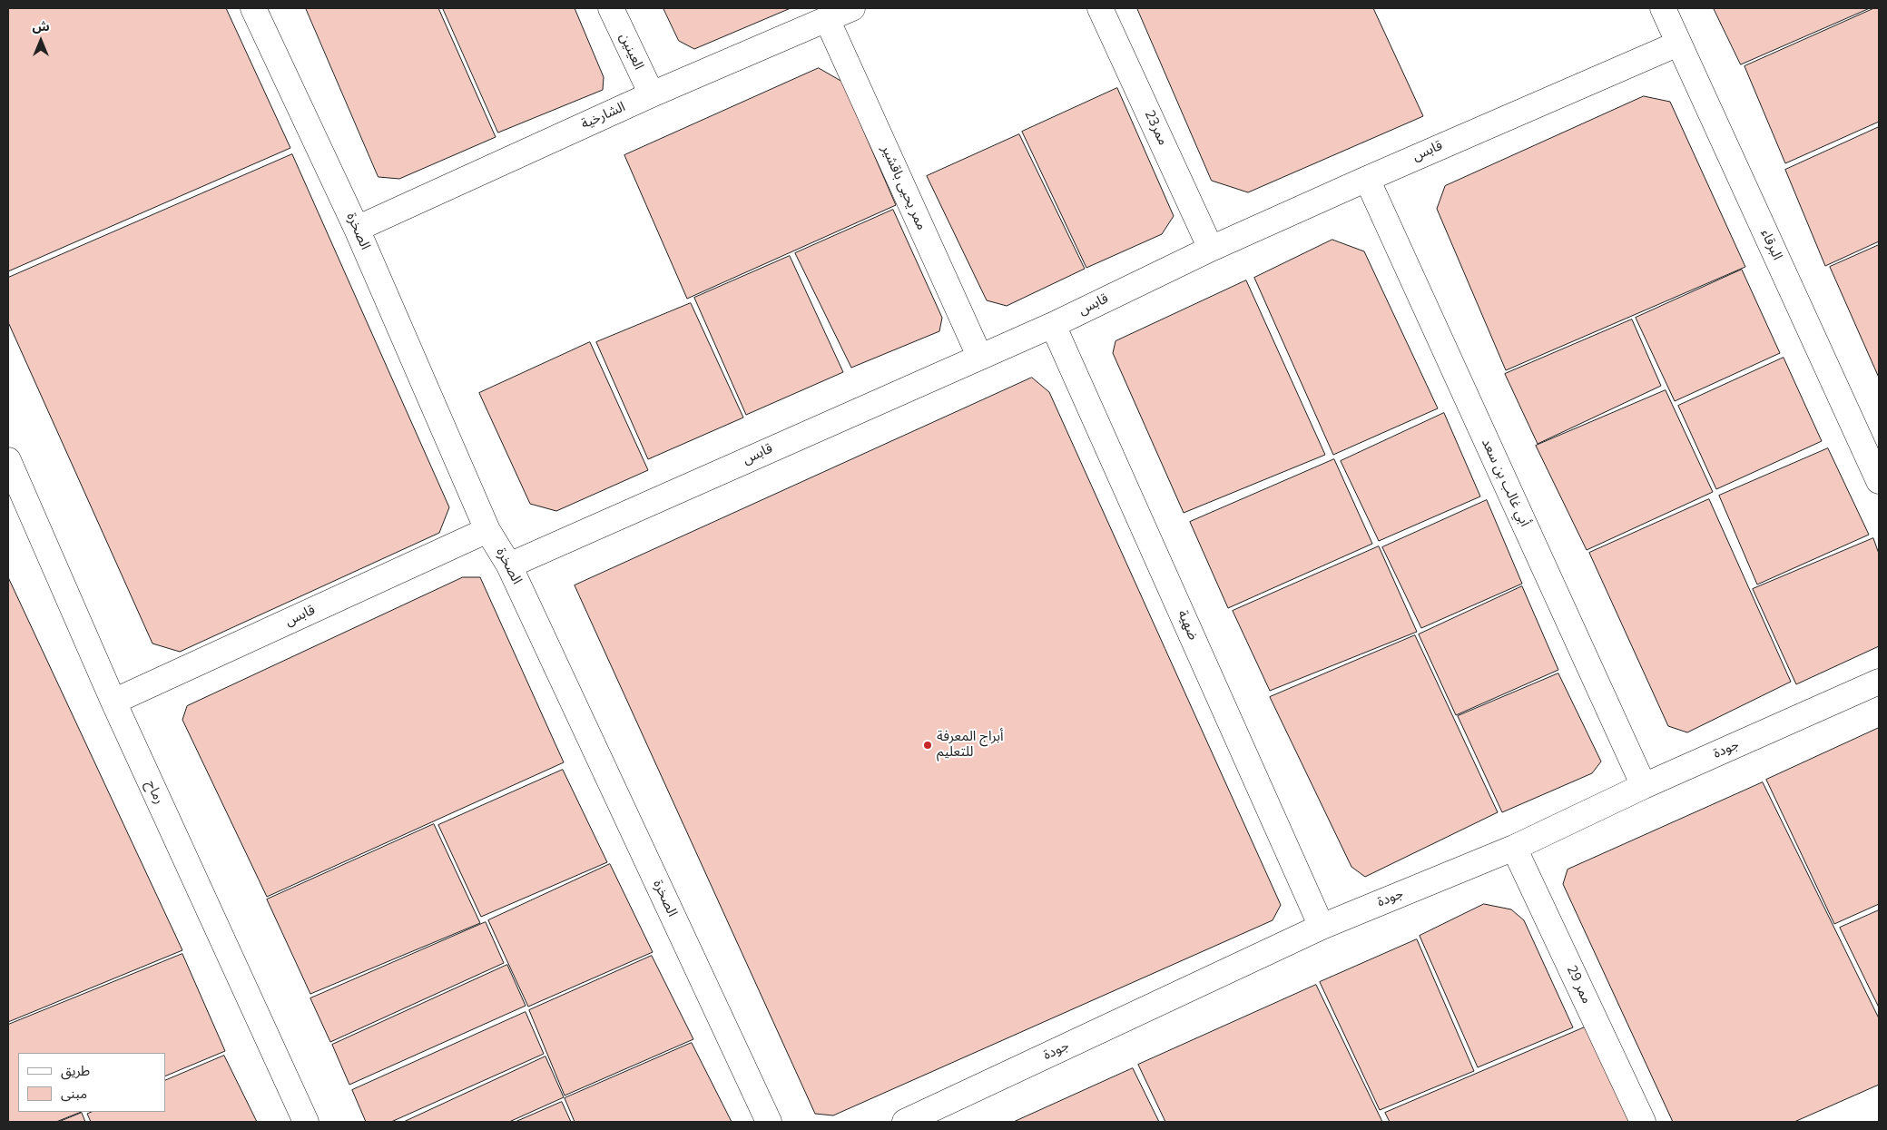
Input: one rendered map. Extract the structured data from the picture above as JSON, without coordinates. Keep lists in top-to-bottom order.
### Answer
{
  "streets": {
    "street": [
      "العينين",
      "الشارخية",
      "ممر23",
      "قابس",
      "ممر يحيى باقشير",
      "الصخرة",
      "البرقاء",
      "أبي غالب بن سعد",
      "ضهية",
      "جودة",
      "رماح",
      "ممر 29"
    ]
  },
  "crossings": [
    ["العينين", "الشارخية"],
    ["الشارخية", "ممر يحيى باقشير"],
    ["الشارخية", "الصخرة"],
    ["ممر23", "قابس"],
    ["قابس", "ممر يحيى باقشير"],
    ["قابس", "الصخرة"],
    ["قابس", "البرقاء"],
    ["قابس", "أبي غالب بن سعد"],
    ["قابس", "ضهية"],
    ["قابس", "رماح"],
    ["أبي غالب بن سعد", "جودة"],
    ["ضهية", "جودة"],
    ["جودة", "ممر 29"]
  ],
  "places": ["أبراج المعرفة للتعليم"],
  "legend": ["طريق", "مبنى"],
  "north": "top"
}
